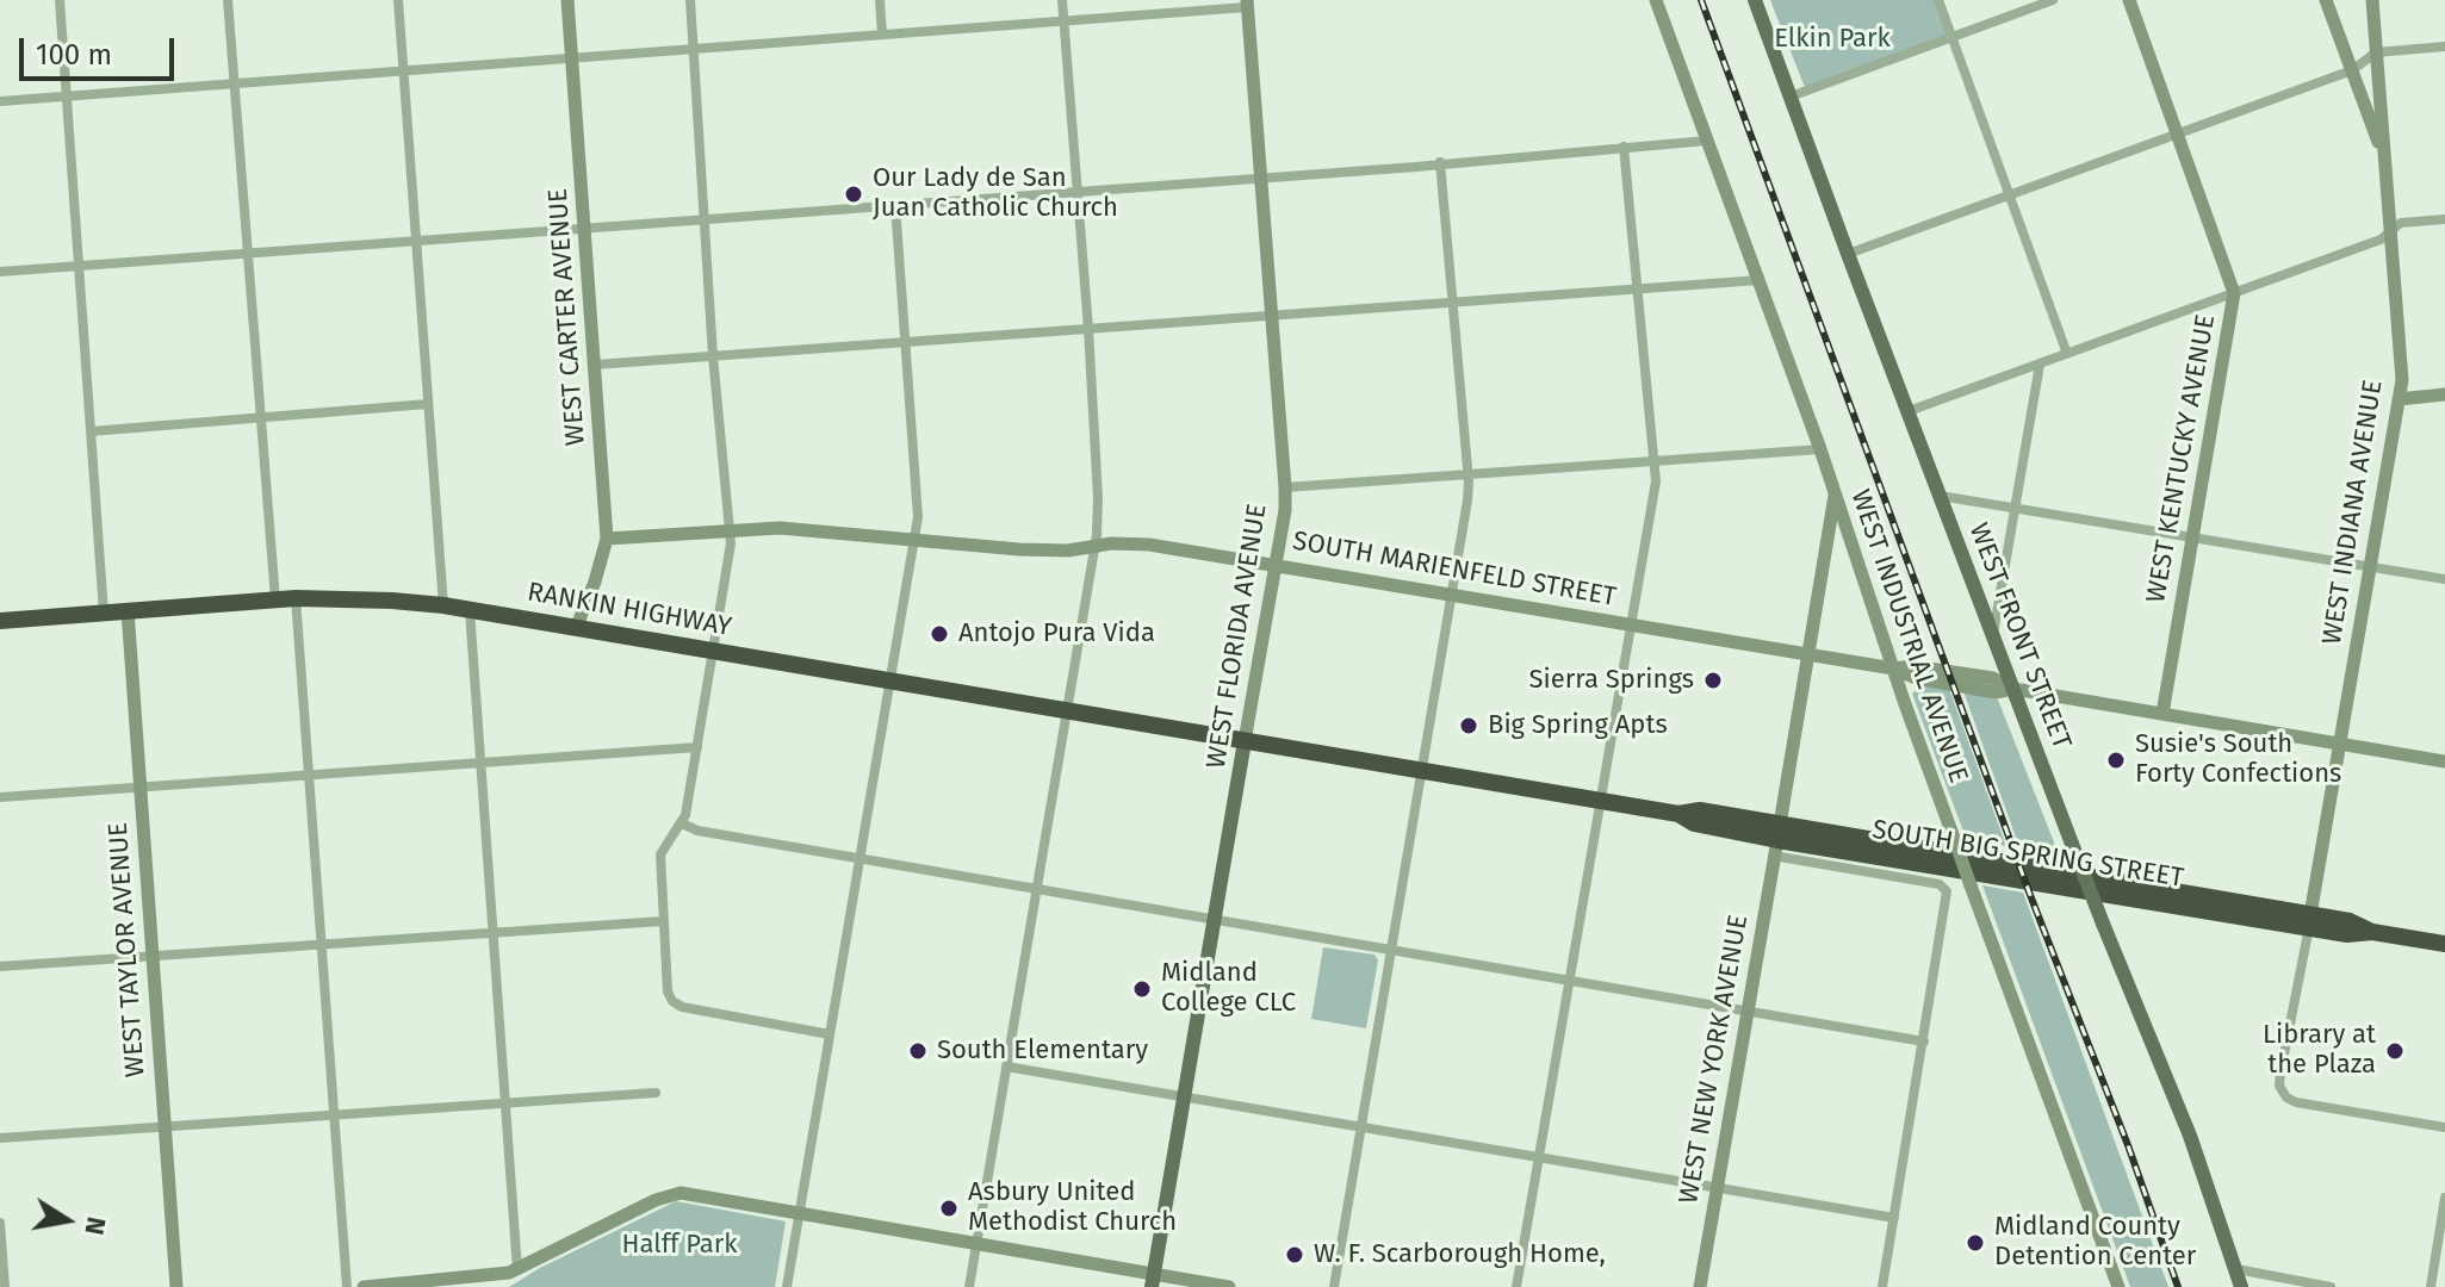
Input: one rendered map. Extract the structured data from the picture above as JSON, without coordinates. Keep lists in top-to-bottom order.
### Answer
{
  "streets": {
    "highway": ["RANKIN HIGHWAY", "SOUTH BIG SPRING STREET"],
    "main road": ["WEST FLORIDA AVENUE", "WEST FRONT STREET"],
    "street": [
      "WEST CARTER AVENUE",
      "WEST KENTUCKY AVENUE",
      "WEST INDIANA AVENUE",
      "SOUTH MARIENFELD STREET",
      "WEST INDUSTRIAL AVENUE",
      "WEST TAYLOR AVENUE",
      "WEST NEW YORK AVENUE"
    ]
  },
  "crossings": [
    ["WEST CARTER AVENUE", "SOUTH MARIENFELD STREET"],
    ["WEST CARTER AVENUE", "RANKIN HIGHWAY"],
    ["WEST KENTUCKY AVENUE", "SOUTH MARIENFELD STREET"],
    ["WEST INDIANA AVENUE", "SOUTH MARIENFELD STREET"],
    ["WEST INDIANA AVENUE", "SOUTH BIG SPRING STREET"],
    ["SOUTH MARIENFELD STREET", "WEST FLORIDA AVENUE"],
    ["SOUTH MARIENFELD STREET", "WEST INDUSTRIAL AVENUE"],
    ["SOUTH MARIENFELD STREET", "WEST FRONT STREET"],
    ["SOUTH MARIENFELD STREET", "WEST NEW YORK AVENUE"],
    ["RANKIN HIGHWAY", "WEST FLORIDA AVENUE"],
    ["RANKIN HIGHWAY", "SOUTH BIG SPRING STREET"],
    ["RANKIN HIGHWAY", "WEST TAYLOR AVENUE"],
    ["WEST FLORIDA AVENUE", "SOUTH BIG SPRING STREET"],
    ["WEST INDUSTRIAL AVENUE", "WEST NEW YORK AVENUE"],
    ["SOUTH BIG SPRING STREET", "WEST NEW YORK AVENUE"]
  ],
  "parks": ["Elkin Park", "Halff Park"],
  "places": [
    "Our Lady de San Juan Catholic Church",
    "Antojo Pura Vida",
    "Sierra Springs",
    "Big Spring Apts",
    "Susie's South Forty Confections",
    "Midland College CLC",
    "South Elementary",
    "Library at the Plaza",
    "Asbury United Methodist Church",
    "Midland County Detention Center",
    "W. F. Scarborough Home,"
  ],
  "scale_bar": "100 m",
  "north": "right"
}
